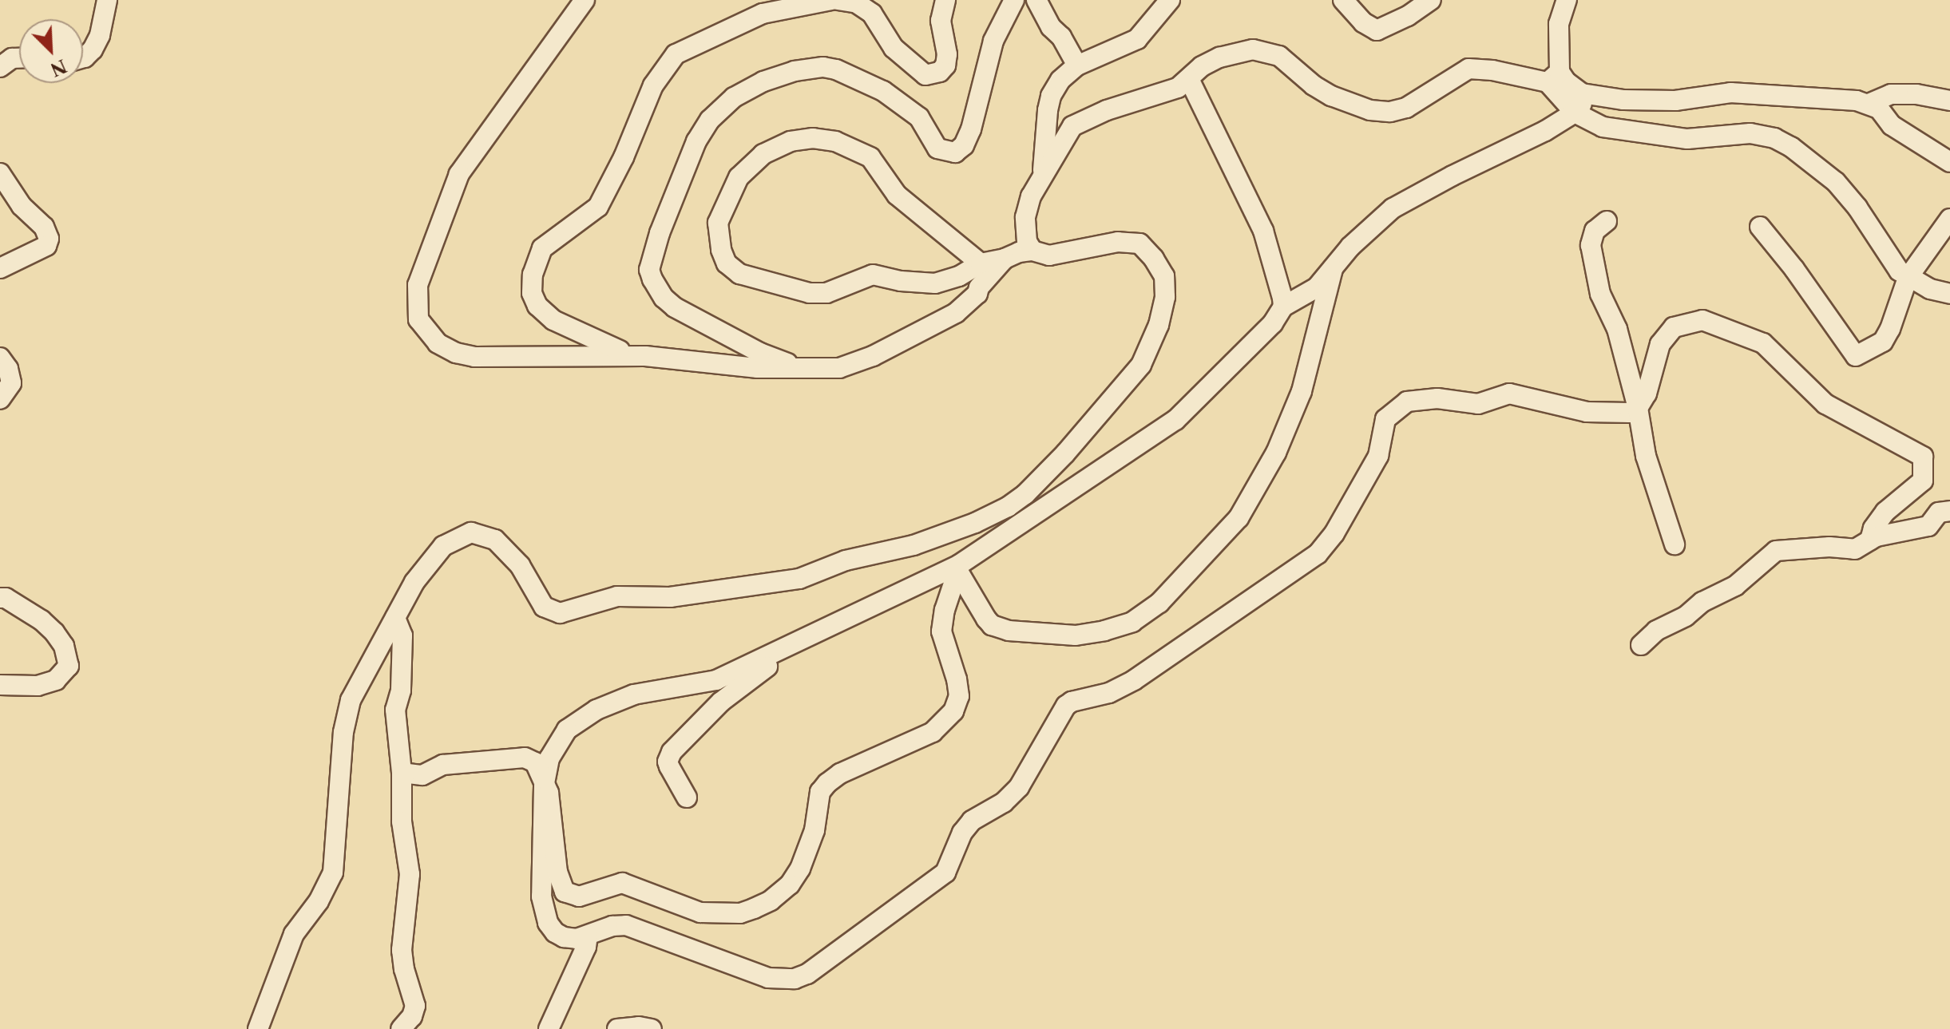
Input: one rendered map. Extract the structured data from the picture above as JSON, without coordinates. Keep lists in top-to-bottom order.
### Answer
{
  "north": "bottom right"
}
